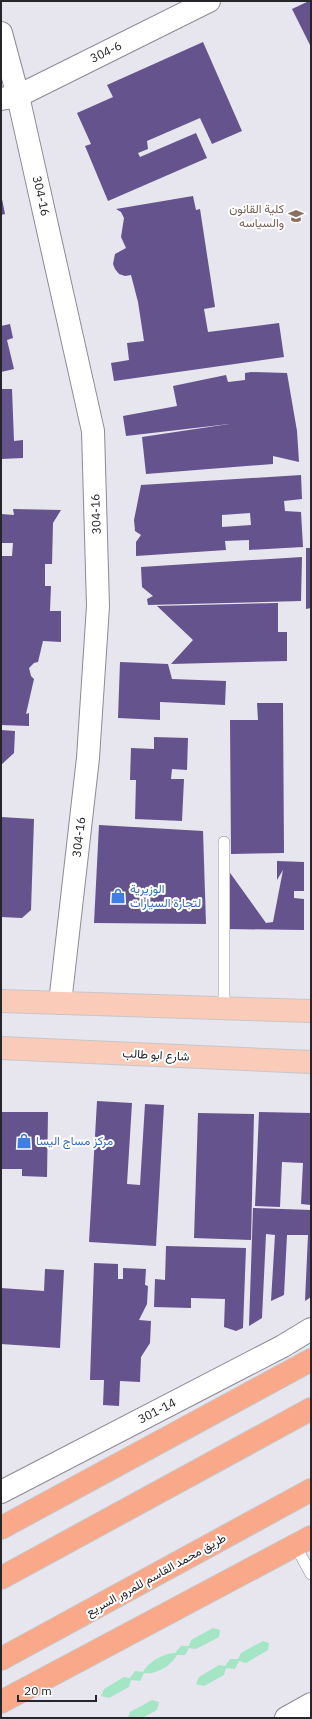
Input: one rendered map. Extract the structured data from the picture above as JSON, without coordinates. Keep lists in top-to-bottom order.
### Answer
{
  "streets": {
    "highway": ["طريق محمد القاسم للمرور السريع"],
    "main road": ["شارع ابو طالب"],
    "street": ["304-6", "304-16", "301-14"]
  },
  "crossings": [
    ["304-6", "304-16"]
  ],
  "places": {
    "school or university": ["كلية القانون والسياسه"],
    "shop": ["الوزيرية لتجارة السيارات", "مركز مساج اليسا"]
  },
  "scale_bar": "20 m"
}
